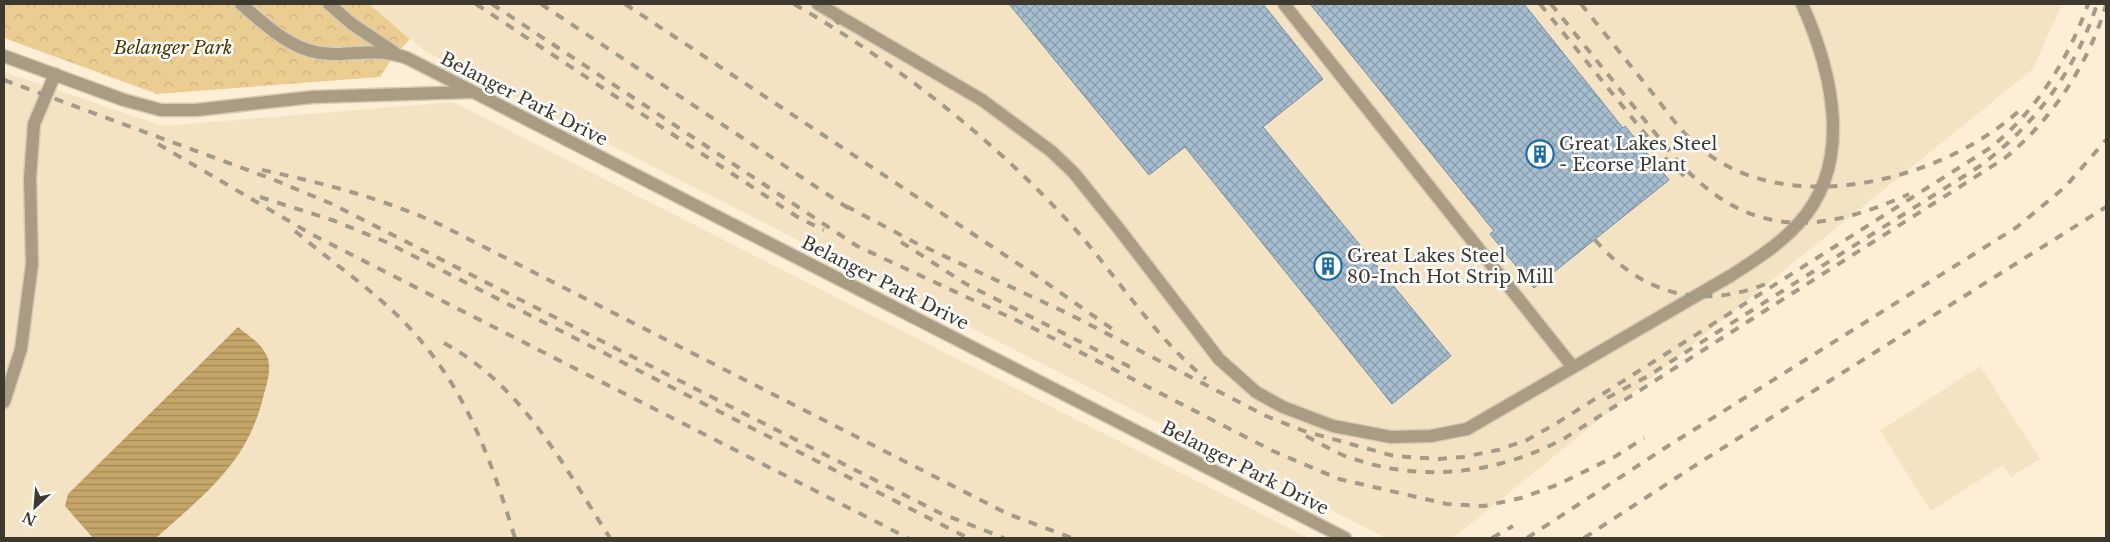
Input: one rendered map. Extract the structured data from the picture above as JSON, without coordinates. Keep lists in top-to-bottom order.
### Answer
{
  "streets": {
    "street": ["Belanger Park Drive"]
  },
  "parks": ["Belanger Park"],
  "places": {
    "building": ["Great Lakes Steel - Ecorse Plant", "Great Lakes Steel 80-Inch Hot Strip Mill"]
  },
  "north": "bottom left"
}
